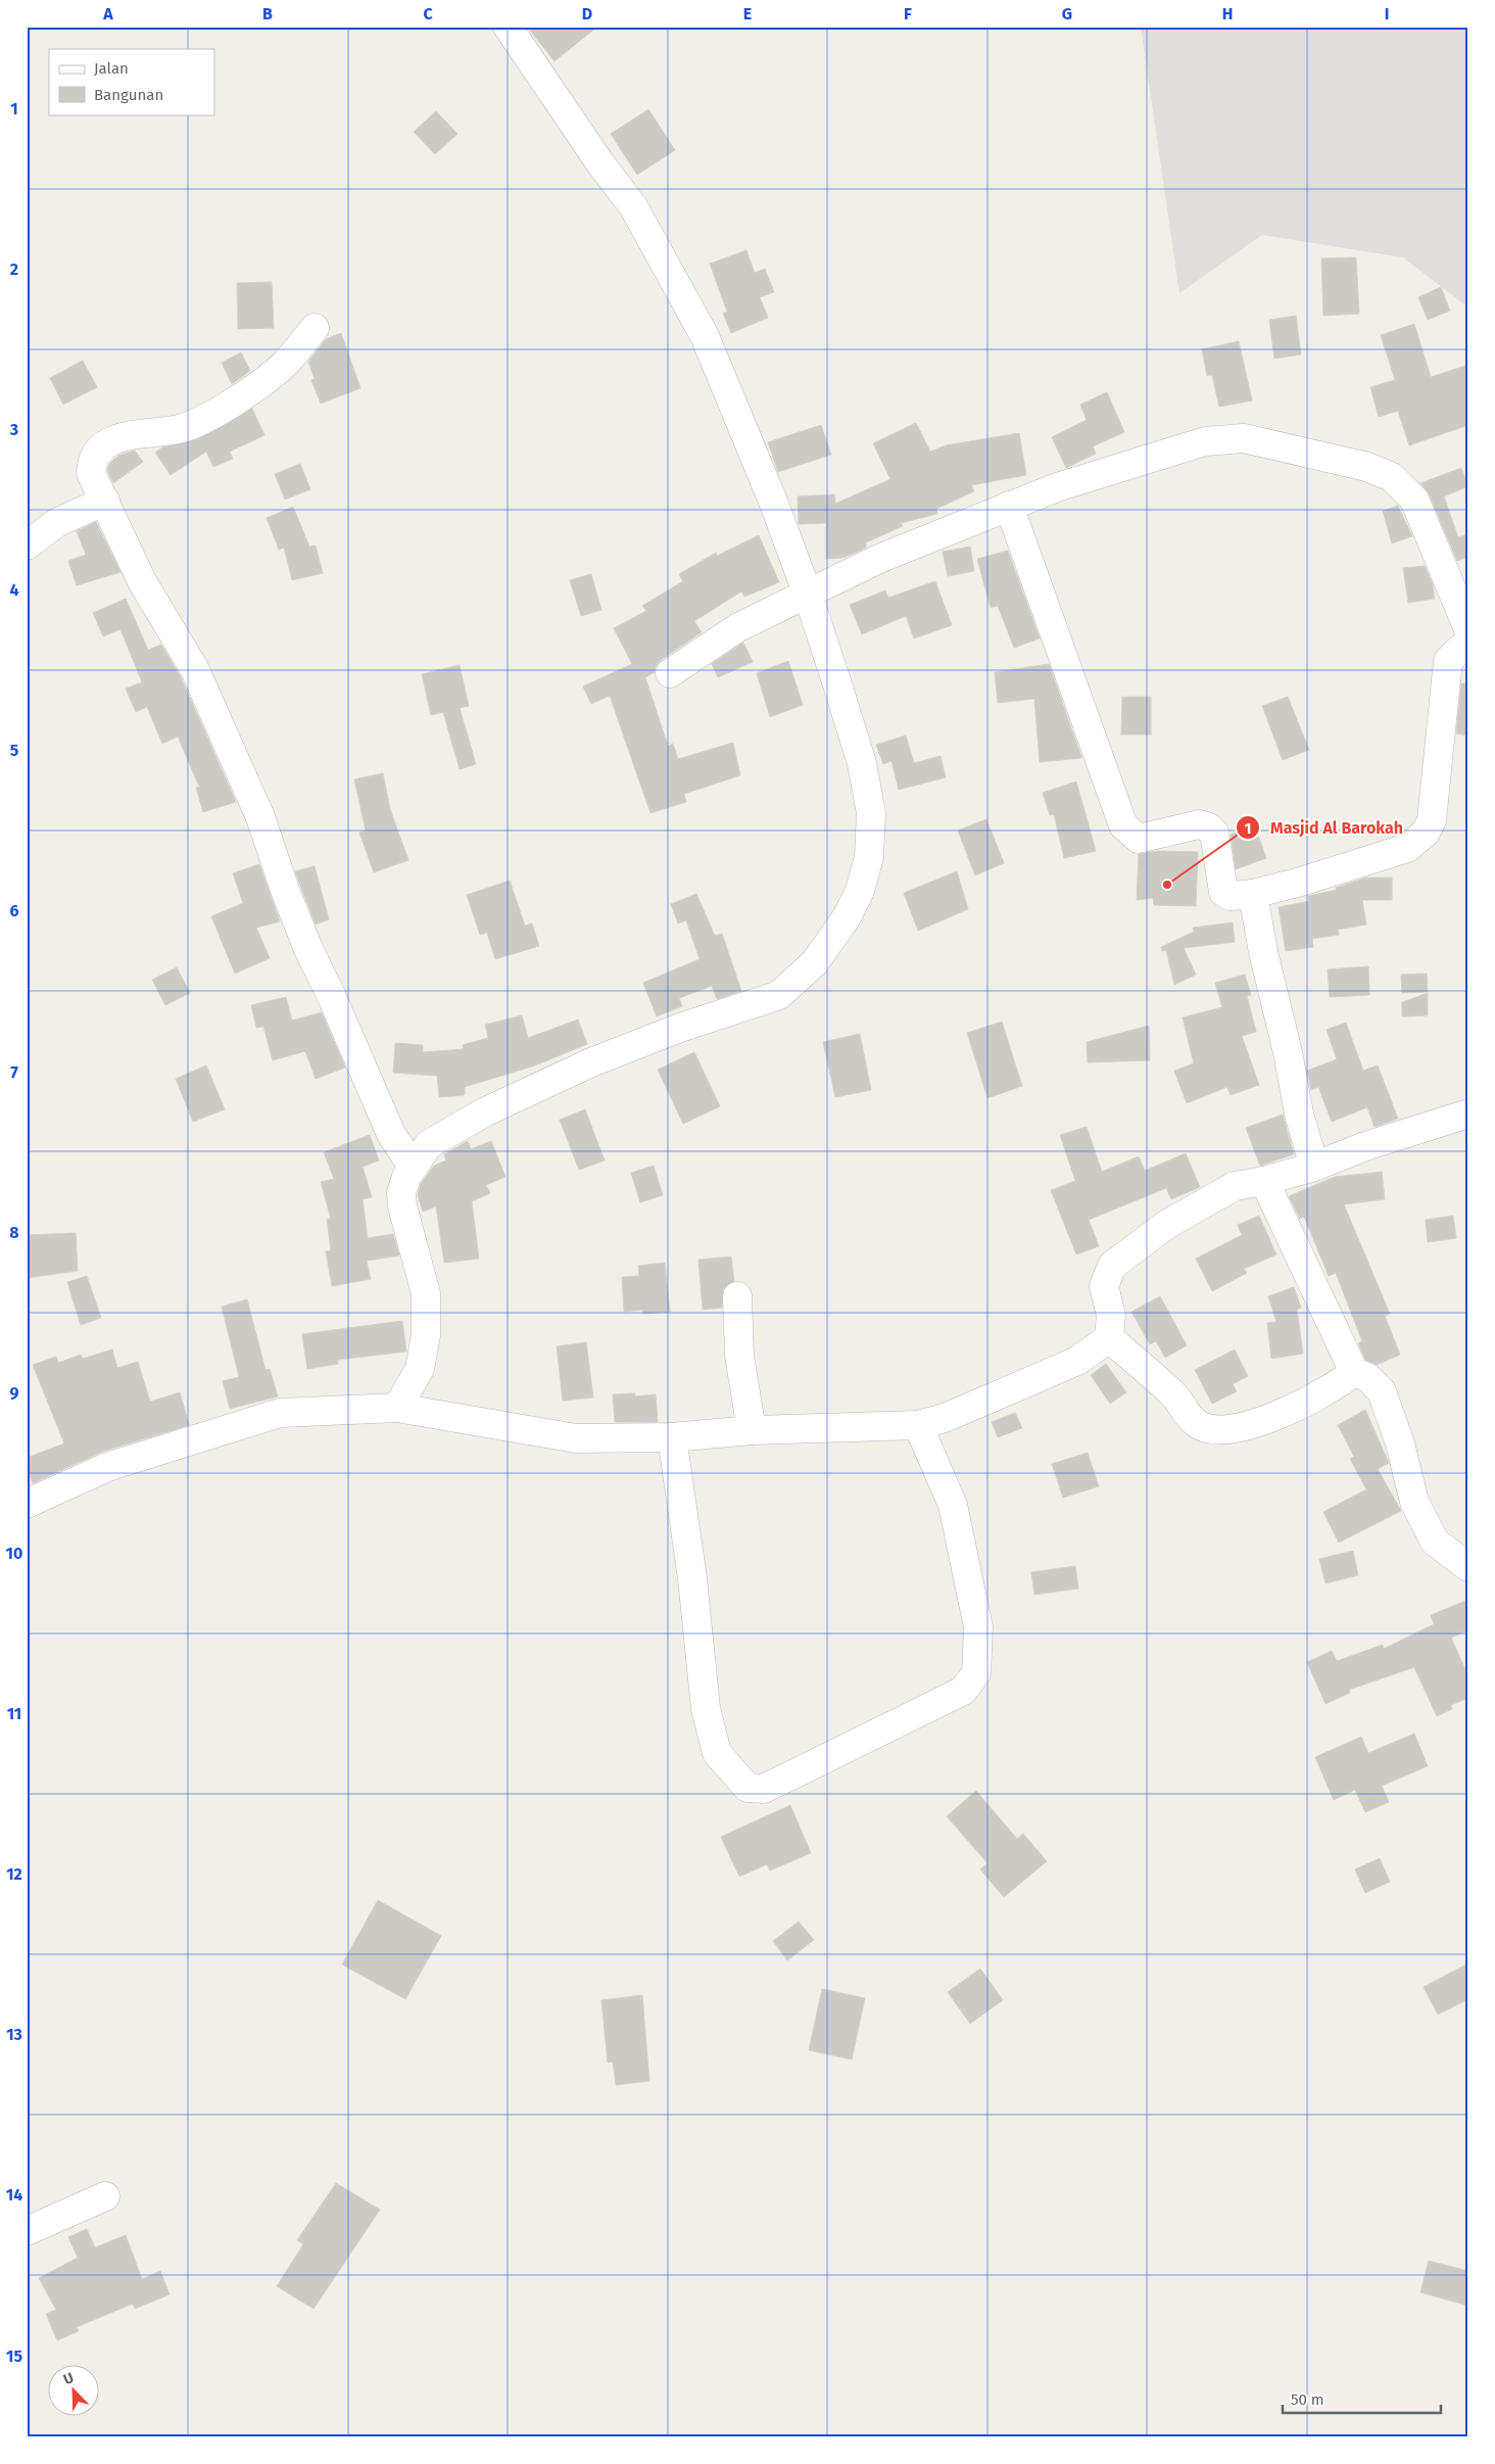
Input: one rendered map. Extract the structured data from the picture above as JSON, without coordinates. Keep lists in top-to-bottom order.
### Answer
{
  "places": ["Masjid Al Barokah"],
  "legend": ["Jalan", "Bangunan"],
  "scale_bar": "50 m",
  "north": "top left",
  "grid": {
    "columns": [
      "A",
      "B",
      "C",
      "D",
      "E",
      "F",
      "G",
      "H",
      "I"
    ],
    "rows": [
      "1",
      "2",
      "3",
      "4",
      "5",
      "6",
      "7",
      "8",
      "9",
      "10",
      "11",
      "12",
      "13",
      "14",
      "15"
    ]
  }
}
